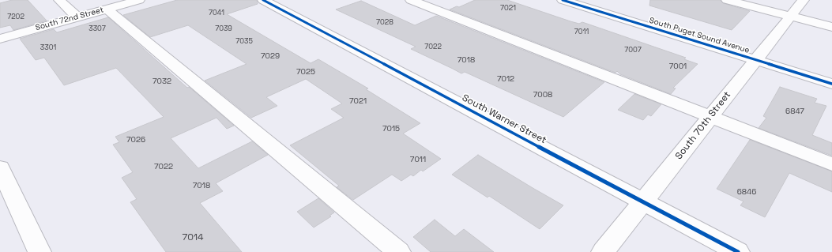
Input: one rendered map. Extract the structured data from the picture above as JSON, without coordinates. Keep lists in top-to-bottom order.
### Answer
{
  "streets": {
    "street": [
      "South 72nd Street",
      "South Puget Sound Avenue",
      "South Warner Street",
      "South 70th Street"
    ]
  },
  "crossings": [
    ["South Puget Sound Avenue", "South 70th Street"],
    ["South Warner Street", "South 70th Street"]
  ],
  "house_numbers": [
    "7021",
    "7041",
    "7202",
    "7028",
    "3307",
    "7039",
    "7011",
    "7035",
    "7022",
    "3301",
    "7007",
    "7029",
    "7018",
    "7001",
    "7025",
    "7012",
    "7032",
    "7008",
    "7021",
    "6847",
    "7015",
    "7026",
    "7011",
    "7022",
    "7018",
    "6846",
    "7014"
  ]
}
